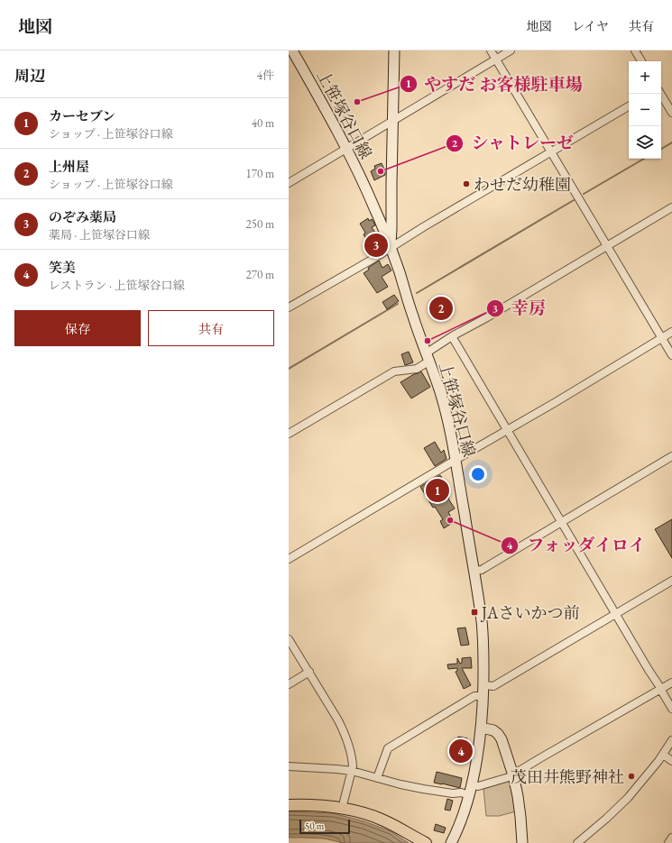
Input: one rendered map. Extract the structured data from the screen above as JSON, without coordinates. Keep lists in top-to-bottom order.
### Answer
{
  "streets": {
    "main road": ["上笹塚谷口線"]
  },
  "places": {
    "other": [
      "やすだ お客様駐車場",
      "シャトレーゼ",
      "わせだ幼稚園",
      "幸房",
      "フォッダイロイ",
      "茂田井熊野神社"
    ],
    "transit": ["JAさいかつ前"]
  },
  "scale_bar": "50 m",
  "page": {
    "header": "地図",
    "nav": ["地図", "レイヤ", "共有"],
    "heading": ["周辺", "4件"],
    "map_buttons": ["+", "−"],
    "list": [
      {
        "mark": "1",
        "name": "カーセブン",
        "note": "ショップ · 上笹塚谷口線",
        "value": "40 m"
      },
      {
        "mark": "2",
        "name": "上州屋",
        "note": "ショップ · 上笹塚谷口線",
        "value": "170 m"
      },
      {
        "mark": "3",
        "name": "のぞみ薬局",
        "note": "薬局 · 上笹塚谷口線",
        "value": "250 m"
      },
      {
        "mark": "4",
        "name": "笑美",
        "note": "レストラン · 上笹塚谷口線",
        "value": "270 m"
      }
    ],
    "pins": [
      "3",
      "2",
      "1",
      "4"
    ],
    "buttons": ["保存", "共有"],
    "scale": "50 m"
  }
}
